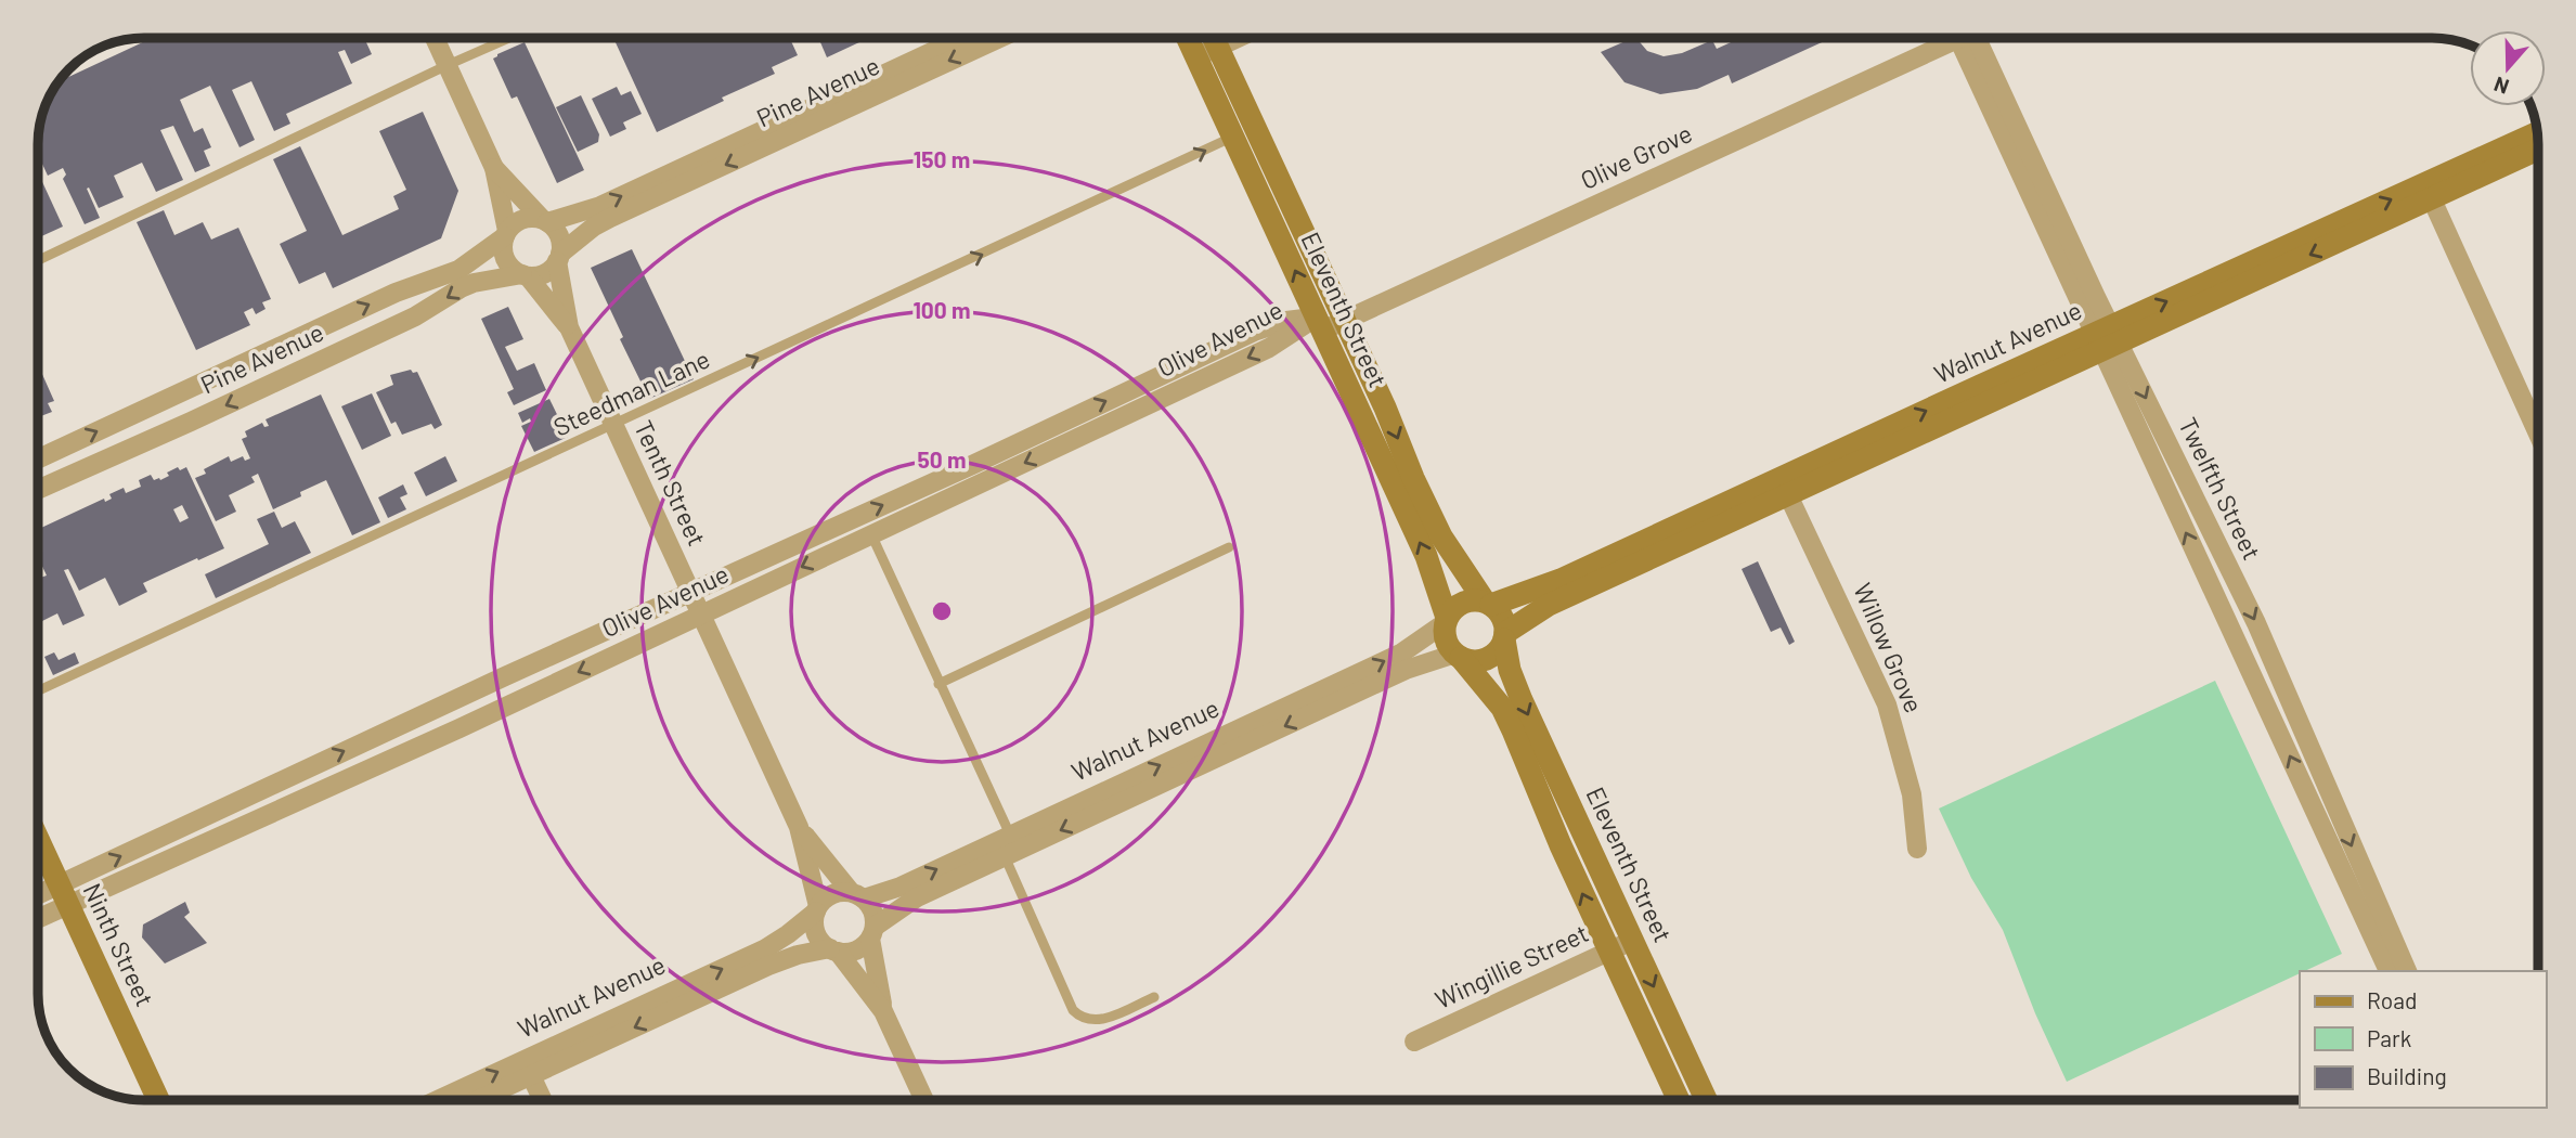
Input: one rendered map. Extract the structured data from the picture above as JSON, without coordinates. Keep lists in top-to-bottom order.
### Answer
{
  "streets": {
    "main road": ["Eleventh Street", "Walnut Avenue", "Ninth Street"],
    "street": [
      "Pine Avenue",
      "Olive Grove",
      "Olive Avenue",
      "Tenth Street",
      "Twelfth Street",
      "Willow Grove",
      "Wingillie Street"
    ],
    "lane": ["Steedman Lane"]
  },
  "crossings": [
    ["Pine Avenue", "Tenth Street"],
    ["Olive Grove", "Eleventh Street"],
    ["Olive Grove", "Olive Avenue"],
    ["Eleventh Street", "Olive Avenue"],
    ["Eleventh Street", "Walnut Avenue"],
    ["Eleventh Street", "Steedman Lane"],
    ["Eleventh Street", "Wingillie Street"],
    ["Olive Avenue", "Tenth Street"],
    ["Olive Avenue", "Ninth Street"],
    ["Walnut Avenue", "Tenth Street"],
    ["Walnut Avenue", "Twelfth Street"],
    ["Walnut Avenue", "Willow Grove"],
    ["Steedman Lane", "Tenth Street"]
  ],
  "one_way": ["Steedman Lane"],
  "legend": ["Road", "Park", "Building"],
  "north": "bottom",
  "rings": ["150 m", "100 m", "50 m"]
}
